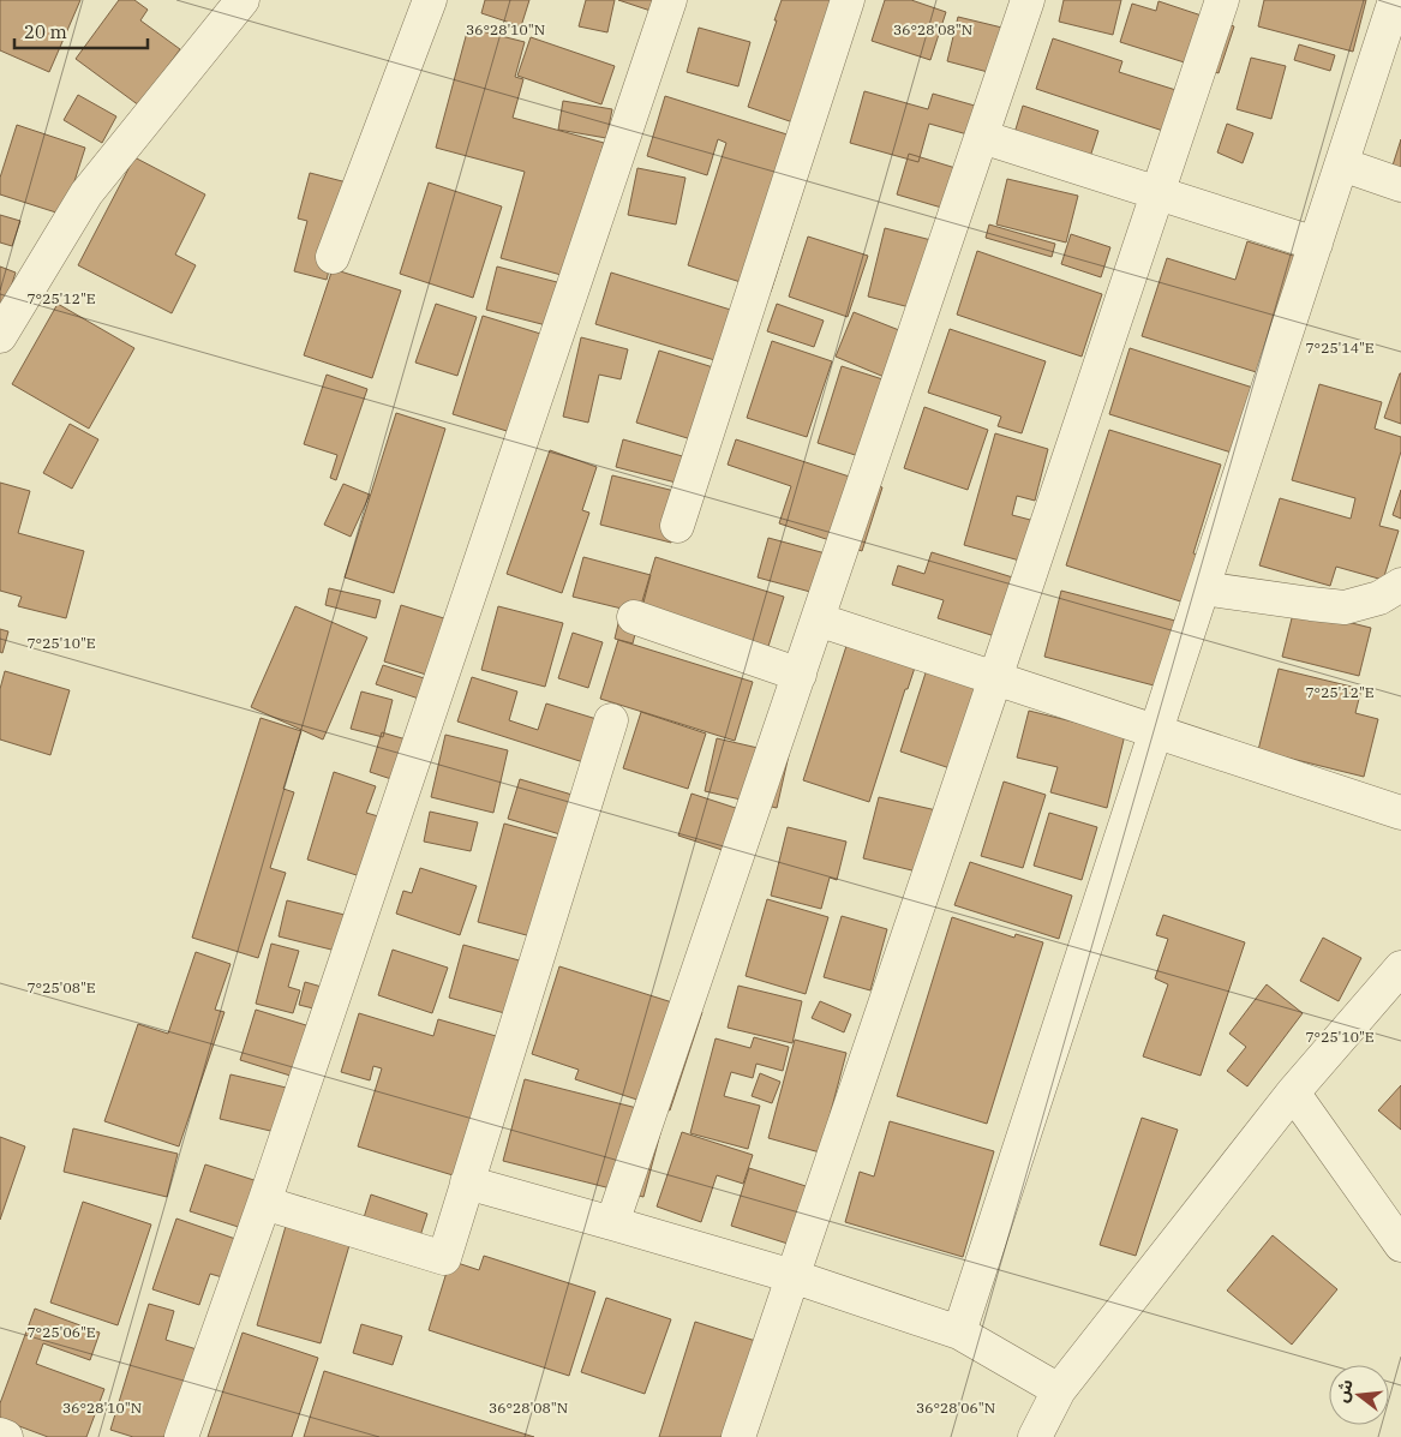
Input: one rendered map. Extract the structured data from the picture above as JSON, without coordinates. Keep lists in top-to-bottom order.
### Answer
{
  "scale_bar": "20 m",
  "north": "left",
  "coordinates": [
    "36°28'10\"N",
    "36°28'08\"N",
    "7°25'12\"E",
    "7°25'14\"E",
    "7°25'10\"E",
    "7°25'08\"E",
    "7°25'06\"E",
    "36°28'06\"N"
  ]
}
